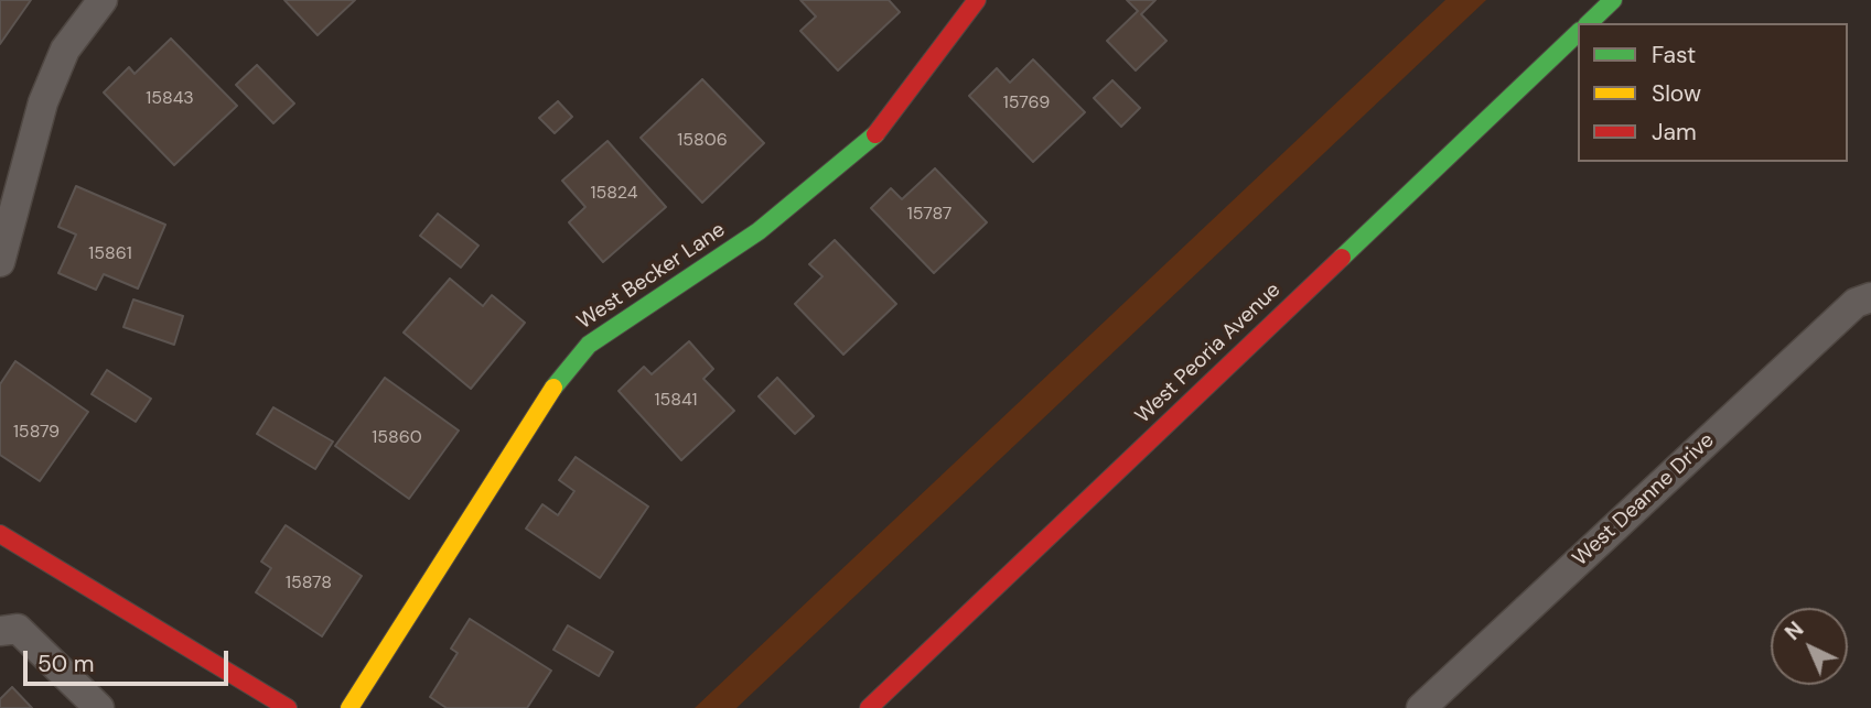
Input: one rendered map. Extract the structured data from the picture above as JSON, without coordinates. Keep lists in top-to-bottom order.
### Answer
{
  "streets": {
    "street": ["West Becker Lane", "West Peoria Avenue", "West Deanne Drive"]
  },
  "house_numbers": [
    "15843",
    "15769",
    "15806",
    "15824",
    "15787",
    "15861",
    "15841",
    "15879",
    "15860",
    "15878"
  ],
  "legend": ["Fast", "Slow", "Jam"],
  "scale_bar": "50 m",
  "north": "top left"
}
